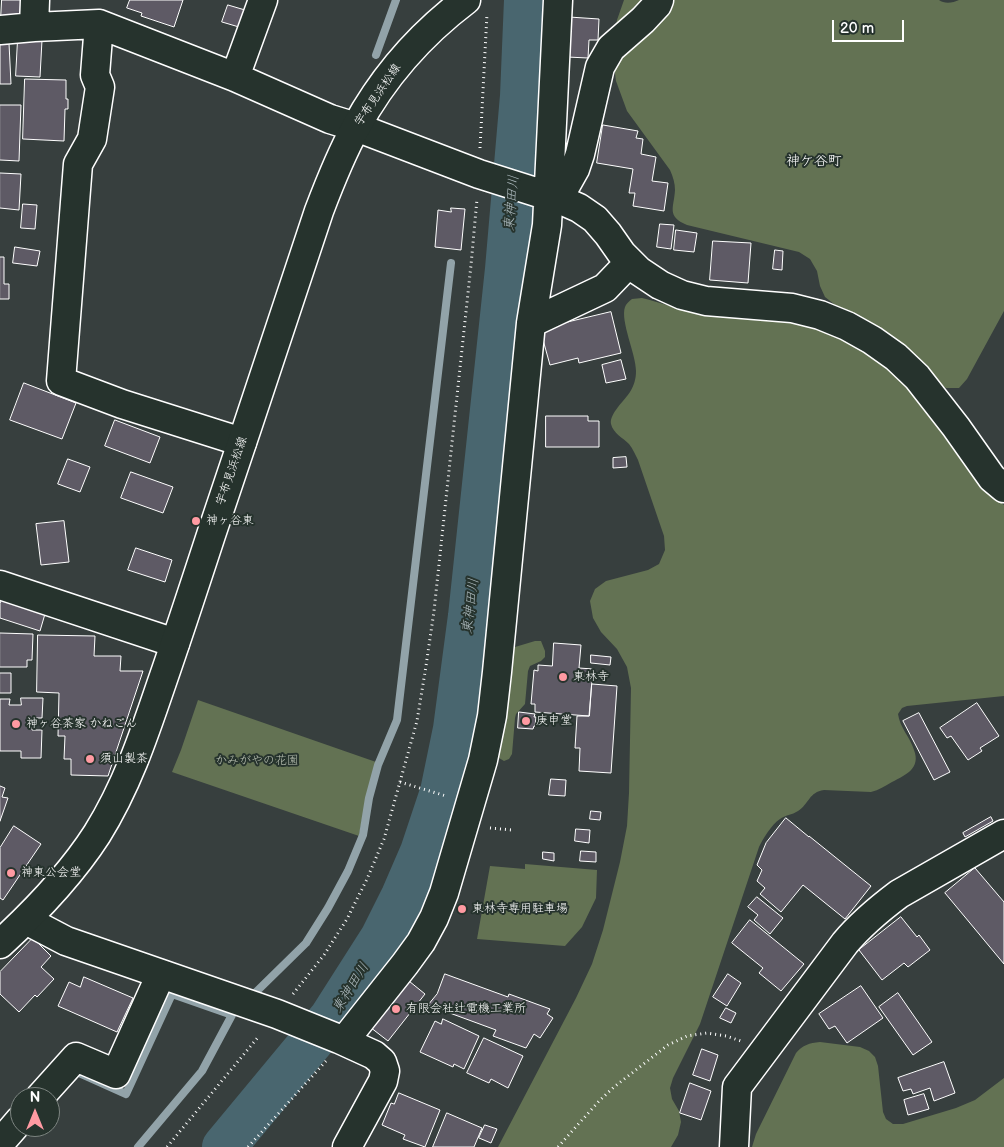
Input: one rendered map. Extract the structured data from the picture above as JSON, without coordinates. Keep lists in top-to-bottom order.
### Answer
{
  "streets": {
    "street": ["宇布見浜松線"]
  },
  "districts": ["神ケ谷町"],
  "water": ["東神田川"],
  "parks": ["かみがやの花園"],
  "places": [
    "神ヶ谷東",
    "東林寺",
    "庚申堂",
    "神ヶ谷茶家 かねごん",
    "須山製茶",
    "神東公会堂",
    "東林寺専用駐車場",
    "有限会社辻電機工業所"
  ],
  "scale_bar": "20 m",
  "north": "top"
}
